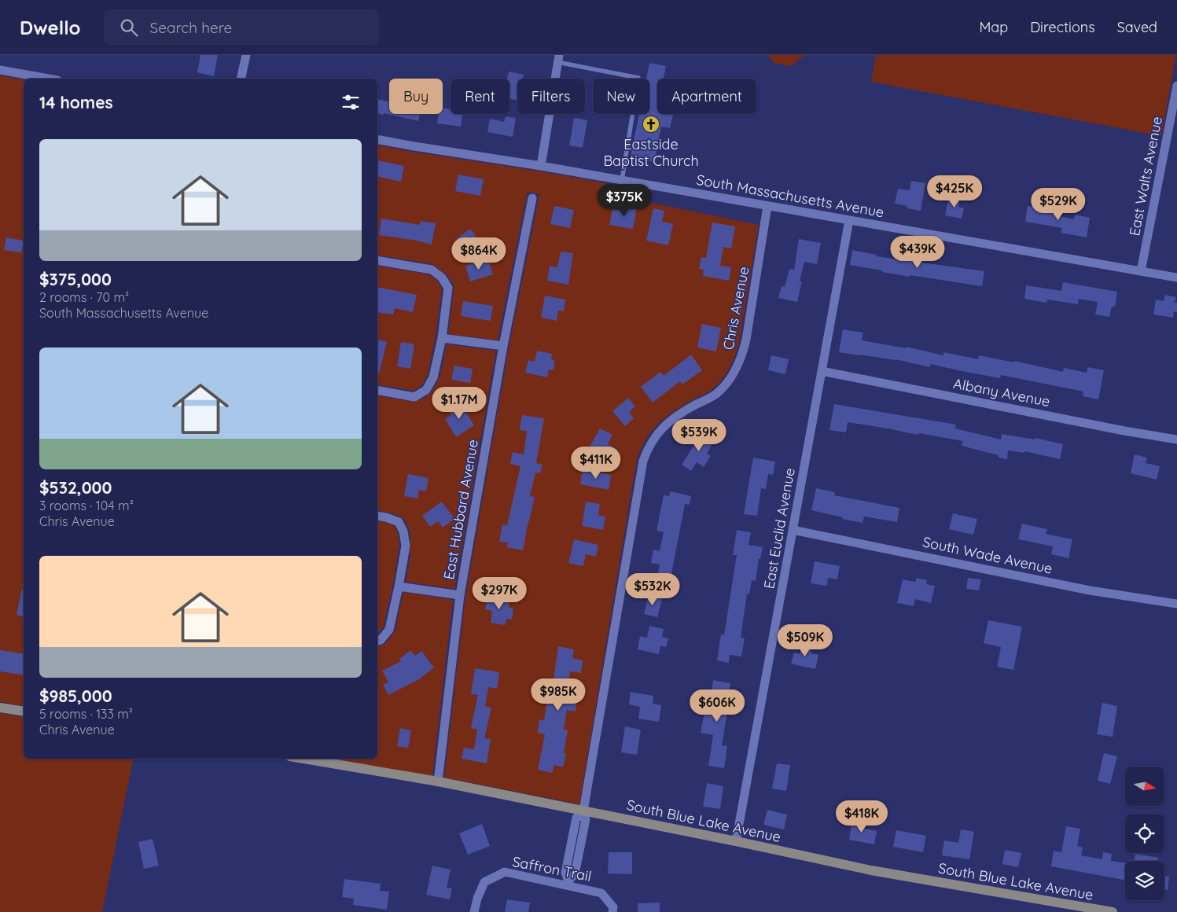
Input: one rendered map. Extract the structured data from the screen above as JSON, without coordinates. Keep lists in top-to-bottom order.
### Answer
{
  "streets": {
    "main road": ["South Blue Lake Avenue"],
    "street": [
      "East Walts Avenue",
      "South Massachusetts Avenue",
      "Chris Avenue",
      "Albany Avenue",
      "East Hubbard Avenue",
      "East Euclid Avenue",
      "South Wade Avenue",
      "Saffron Trail"
    ]
  },
  "crossings": [
    ["East Walts Avenue", "South Massachusetts Avenue"],
    ["South Massachusetts Avenue", "Chris Avenue"],
    ["South Massachusetts Avenue", "East Euclid Avenue"],
    ["Chris Avenue", "South Blue Lake Avenue"],
    ["Chris Avenue", "Saffron Trail"],
    ["Albany Avenue", "East Euclid Avenue"],
    ["East Hubbard Avenue", "South Blue Lake Avenue"],
    ["East Euclid Avenue", "South Wade Avenue"],
    ["East Euclid Avenue", "South Blue Lake Avenue"]
  ],
  "places": {
    "church": ["Eastside Baptist Church"]
  },
  "north": "right",
  "page": {
    "header": "Dwello",
    "search": "Search here",
    "nav": ["Map", "Directions", "Saved"],
    "chip": [
      "Buy",
      "Rent",
      "Filters",
      "New",
      "Apartment"
    ],
    "heading": "14 homes",
    "list": [
      {
        "name": "$375,000",
        "note": "2 rooms · 70 m² · South Massachusetts Avenue"
      },
      {
        "name": "$532,000",
        "note": "3 rooms · 104 m² · Chris Avenue"
      },
      {
        "name": "$985,000",
        "note": "5 rooms · 133 m² · Chris Avenue"
      }
    ],
    "price": [
      "$425K",
      "$375K",
      "$529K",
      "$439K",
      "$864K",
      "$1.17M",
      "$539K",
      "$411K",
      "$532K",
      "$297K",
      "$509K",
      "$985K",
      "$606K",
      "$418K"
    ]
  }
}
